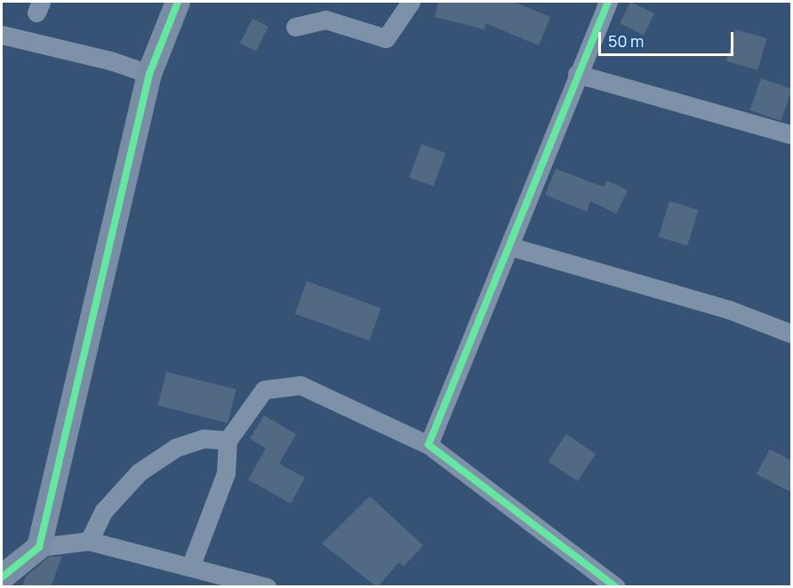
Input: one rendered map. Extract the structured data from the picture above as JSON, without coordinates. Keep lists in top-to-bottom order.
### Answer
{
  "scale_bar": "50 m"
}
